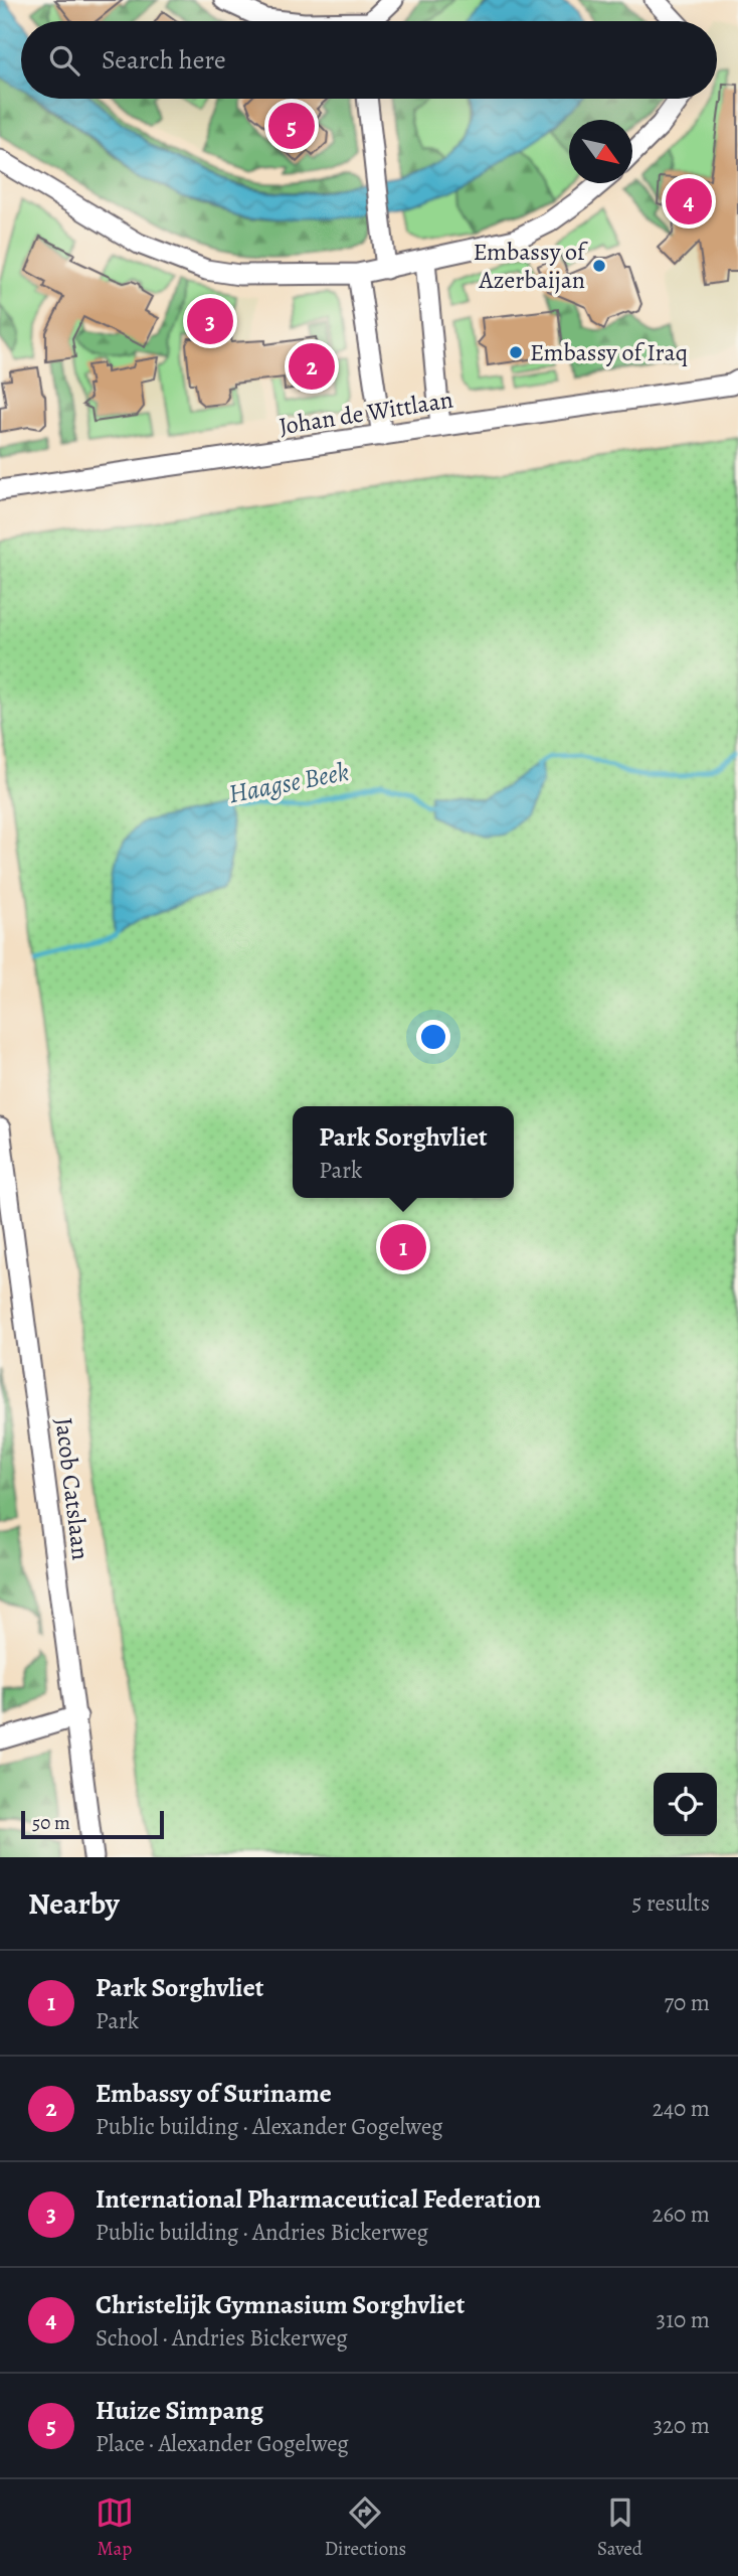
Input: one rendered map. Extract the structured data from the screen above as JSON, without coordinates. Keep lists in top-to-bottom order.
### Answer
{
  "streets": {
    "street": ["Johan de Wittlaan", "Jacob Catslaan"]
  },
  "water": ["Haagse Beek"],
  "places": ["Embassy of Azerbaijan", "Embassy of Iraq"],
  "scale_bar": "50 m",
  "north": "bottom right",
  "page": {
    "search": "Search here",
    "pins": [
      "5",
      "4",
      "3",
      "2",
      "1"
    ],
    "popup": ["Park Sorghvliet", "Park"],
    "scale": "50 m",
    "heading": ["Nearby", "5 results"],
    "list": [
      {
        "mark": "1",
        "name": "Park Sorghvliet",
        "note": "Park",
        "value": "70 m"
      },
      {
        "mark": "2",
        "name": "Embassy of Suriname",
        "note": "Public building · Alexander Gogelweg",
        "value": "240 m"
      },
      {
        "mark": "3",
        "name": "International Pharmaceutical Federation",
        "note": "Public building · Andries Bickerweg",
        "value": "260 m"
      },
      {
        "mark": "4",
        "name": "Christelijk Gymnasium Sorghvliet",
        "note": "School · Andries Bickerweg",
        "value": "310 m"
      },
      {
        "mark": "5",
        "name": "Huize Simpang",
        "note": "Place · Alexander Gogelweg",
        "value": "320 m"
      }
    ],
    "nav": ["Map", "Directions", "Saved"]
  }
}
